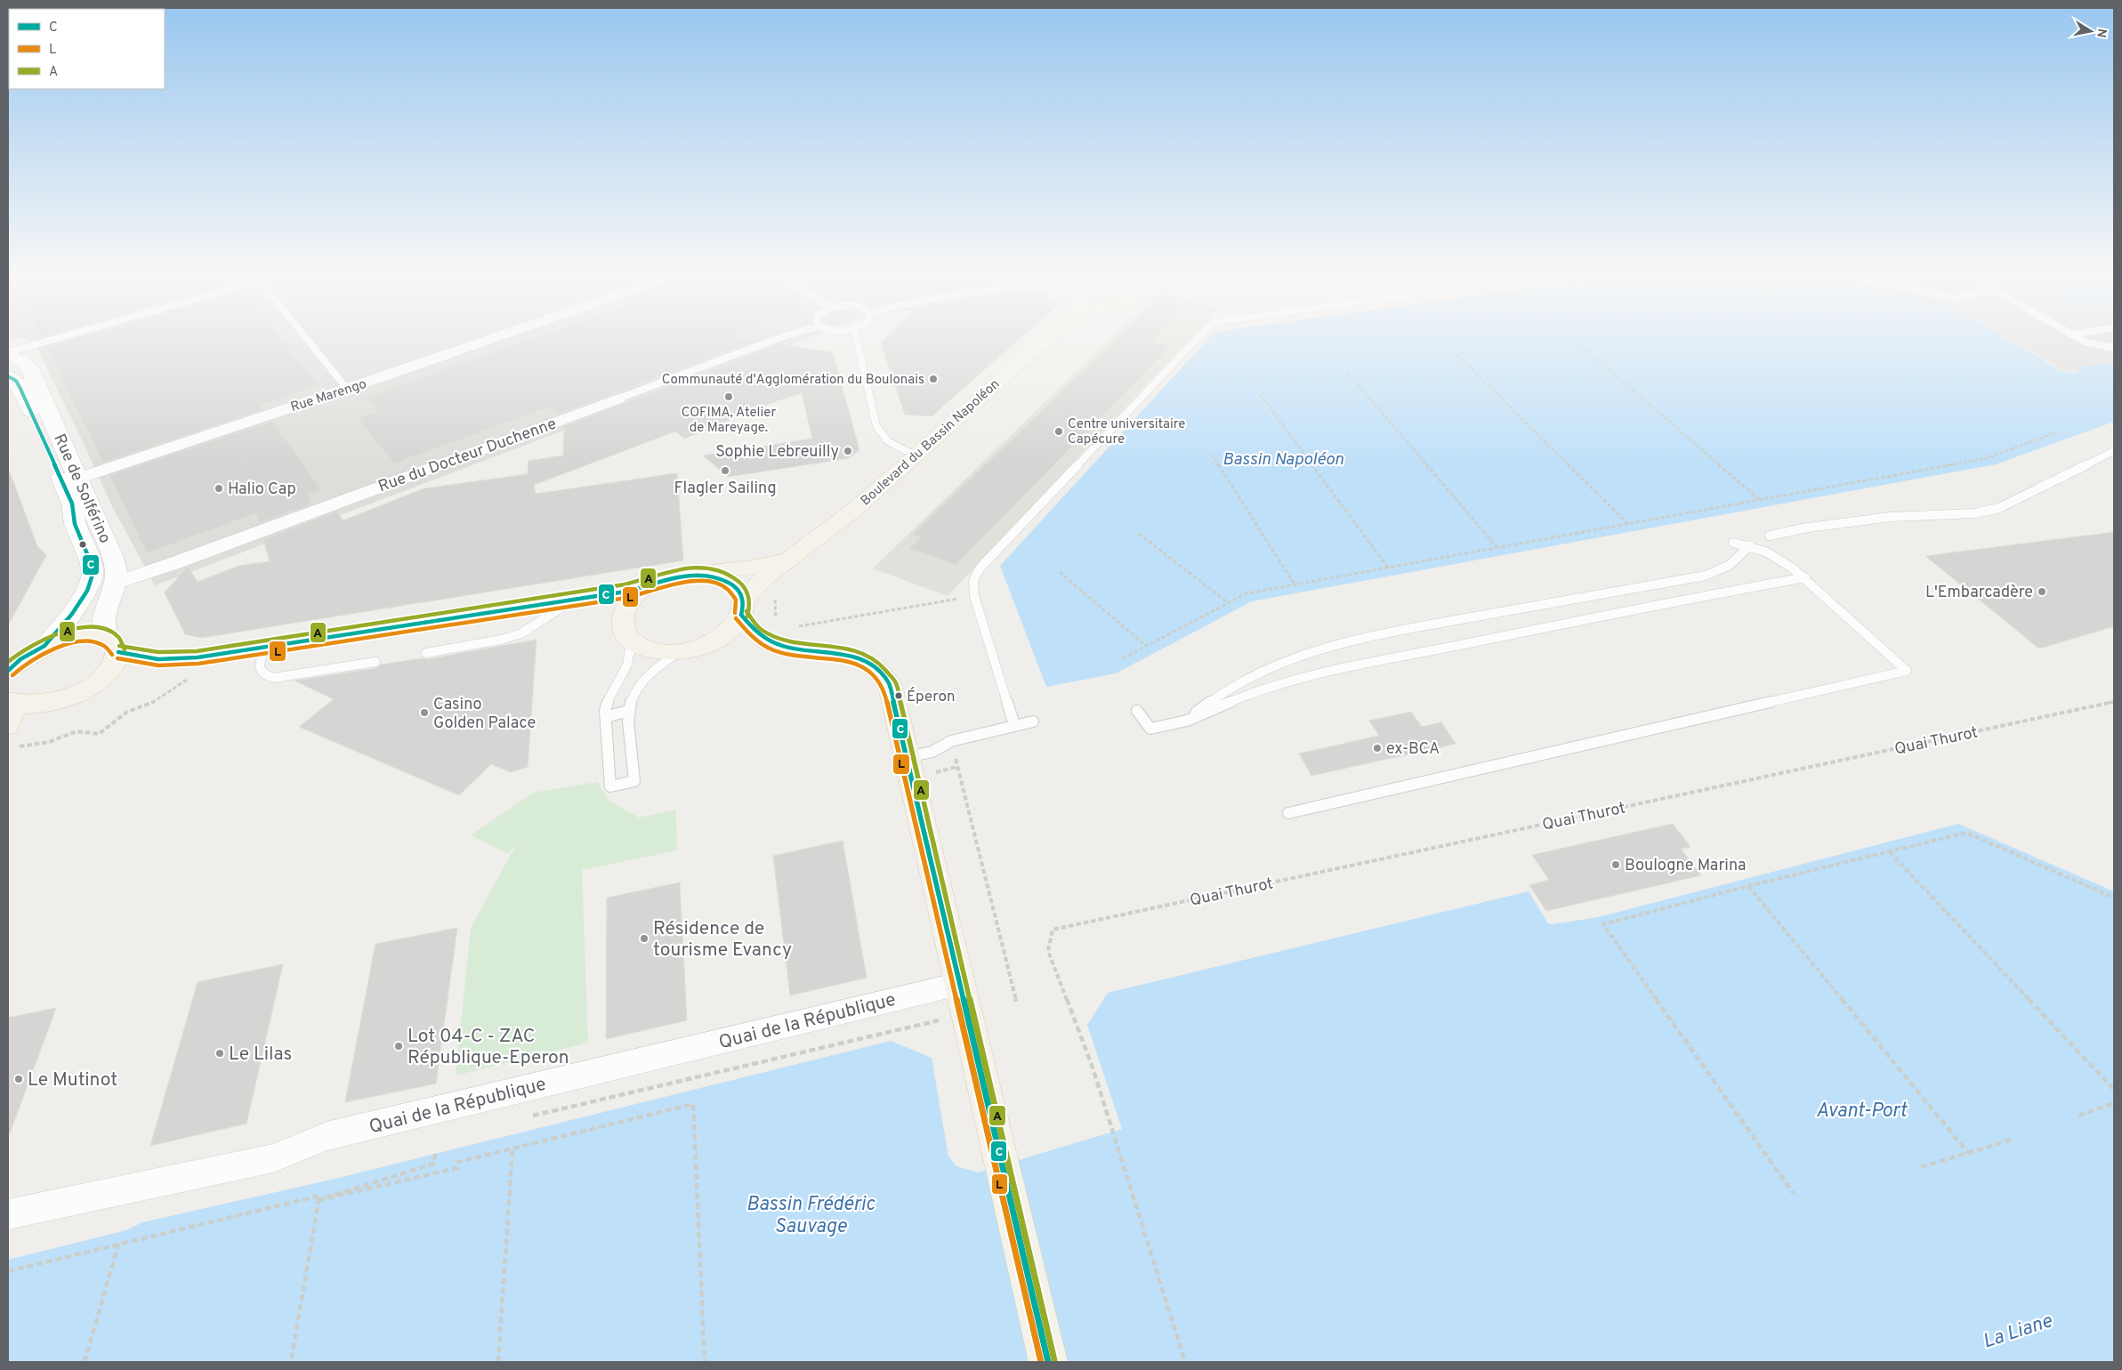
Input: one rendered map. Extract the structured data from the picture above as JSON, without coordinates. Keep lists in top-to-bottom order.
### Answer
{
  "streets": {
    "main road": ["Boulevard du Bassin Napoléon", "Rue de Solférino"],
    "street": ["Rue Marengo", "Rue du Docteur Duchenne", "Quai de la République"],
    "path": ["Quai Thurot"]
  },
  "crossings": [
    ["Rue Marengo", "Rue de Solférino"],
    ["Rue du Docteur Duchenne", "Rue de Solférino"]
  ],
  "water": [
    "Bassin Napoléon",
    "Avant-Port",
    "Bassin Frédéric Sauvage",
    "La Liane"
  ],
  "places": [
    "Communauté d'Agglomération du Boulonais",
    "COFIMA, Atelier de Mareyage.",
    "Centre universitaire Capécure",
    "Sophie Lebreuilly",
    "Flagler Sailing",
    "Halio Cap",
    "L'Embarcadère",
    "Éperon",
    "Casino Golden Palace",
    "ex-BCA",
    "Boulogne Marina",
    "Résidence de tourisme Evancy",
    "Lot 04-C - ZAC République-Eperon",
    "Le Lilas",
    "Le Mutinot"
  ],
  "lines": ["transit line C", "transit line A", "transit line L"],
  "legend": ["C", "L", "A"],
  "north": "right"
}
